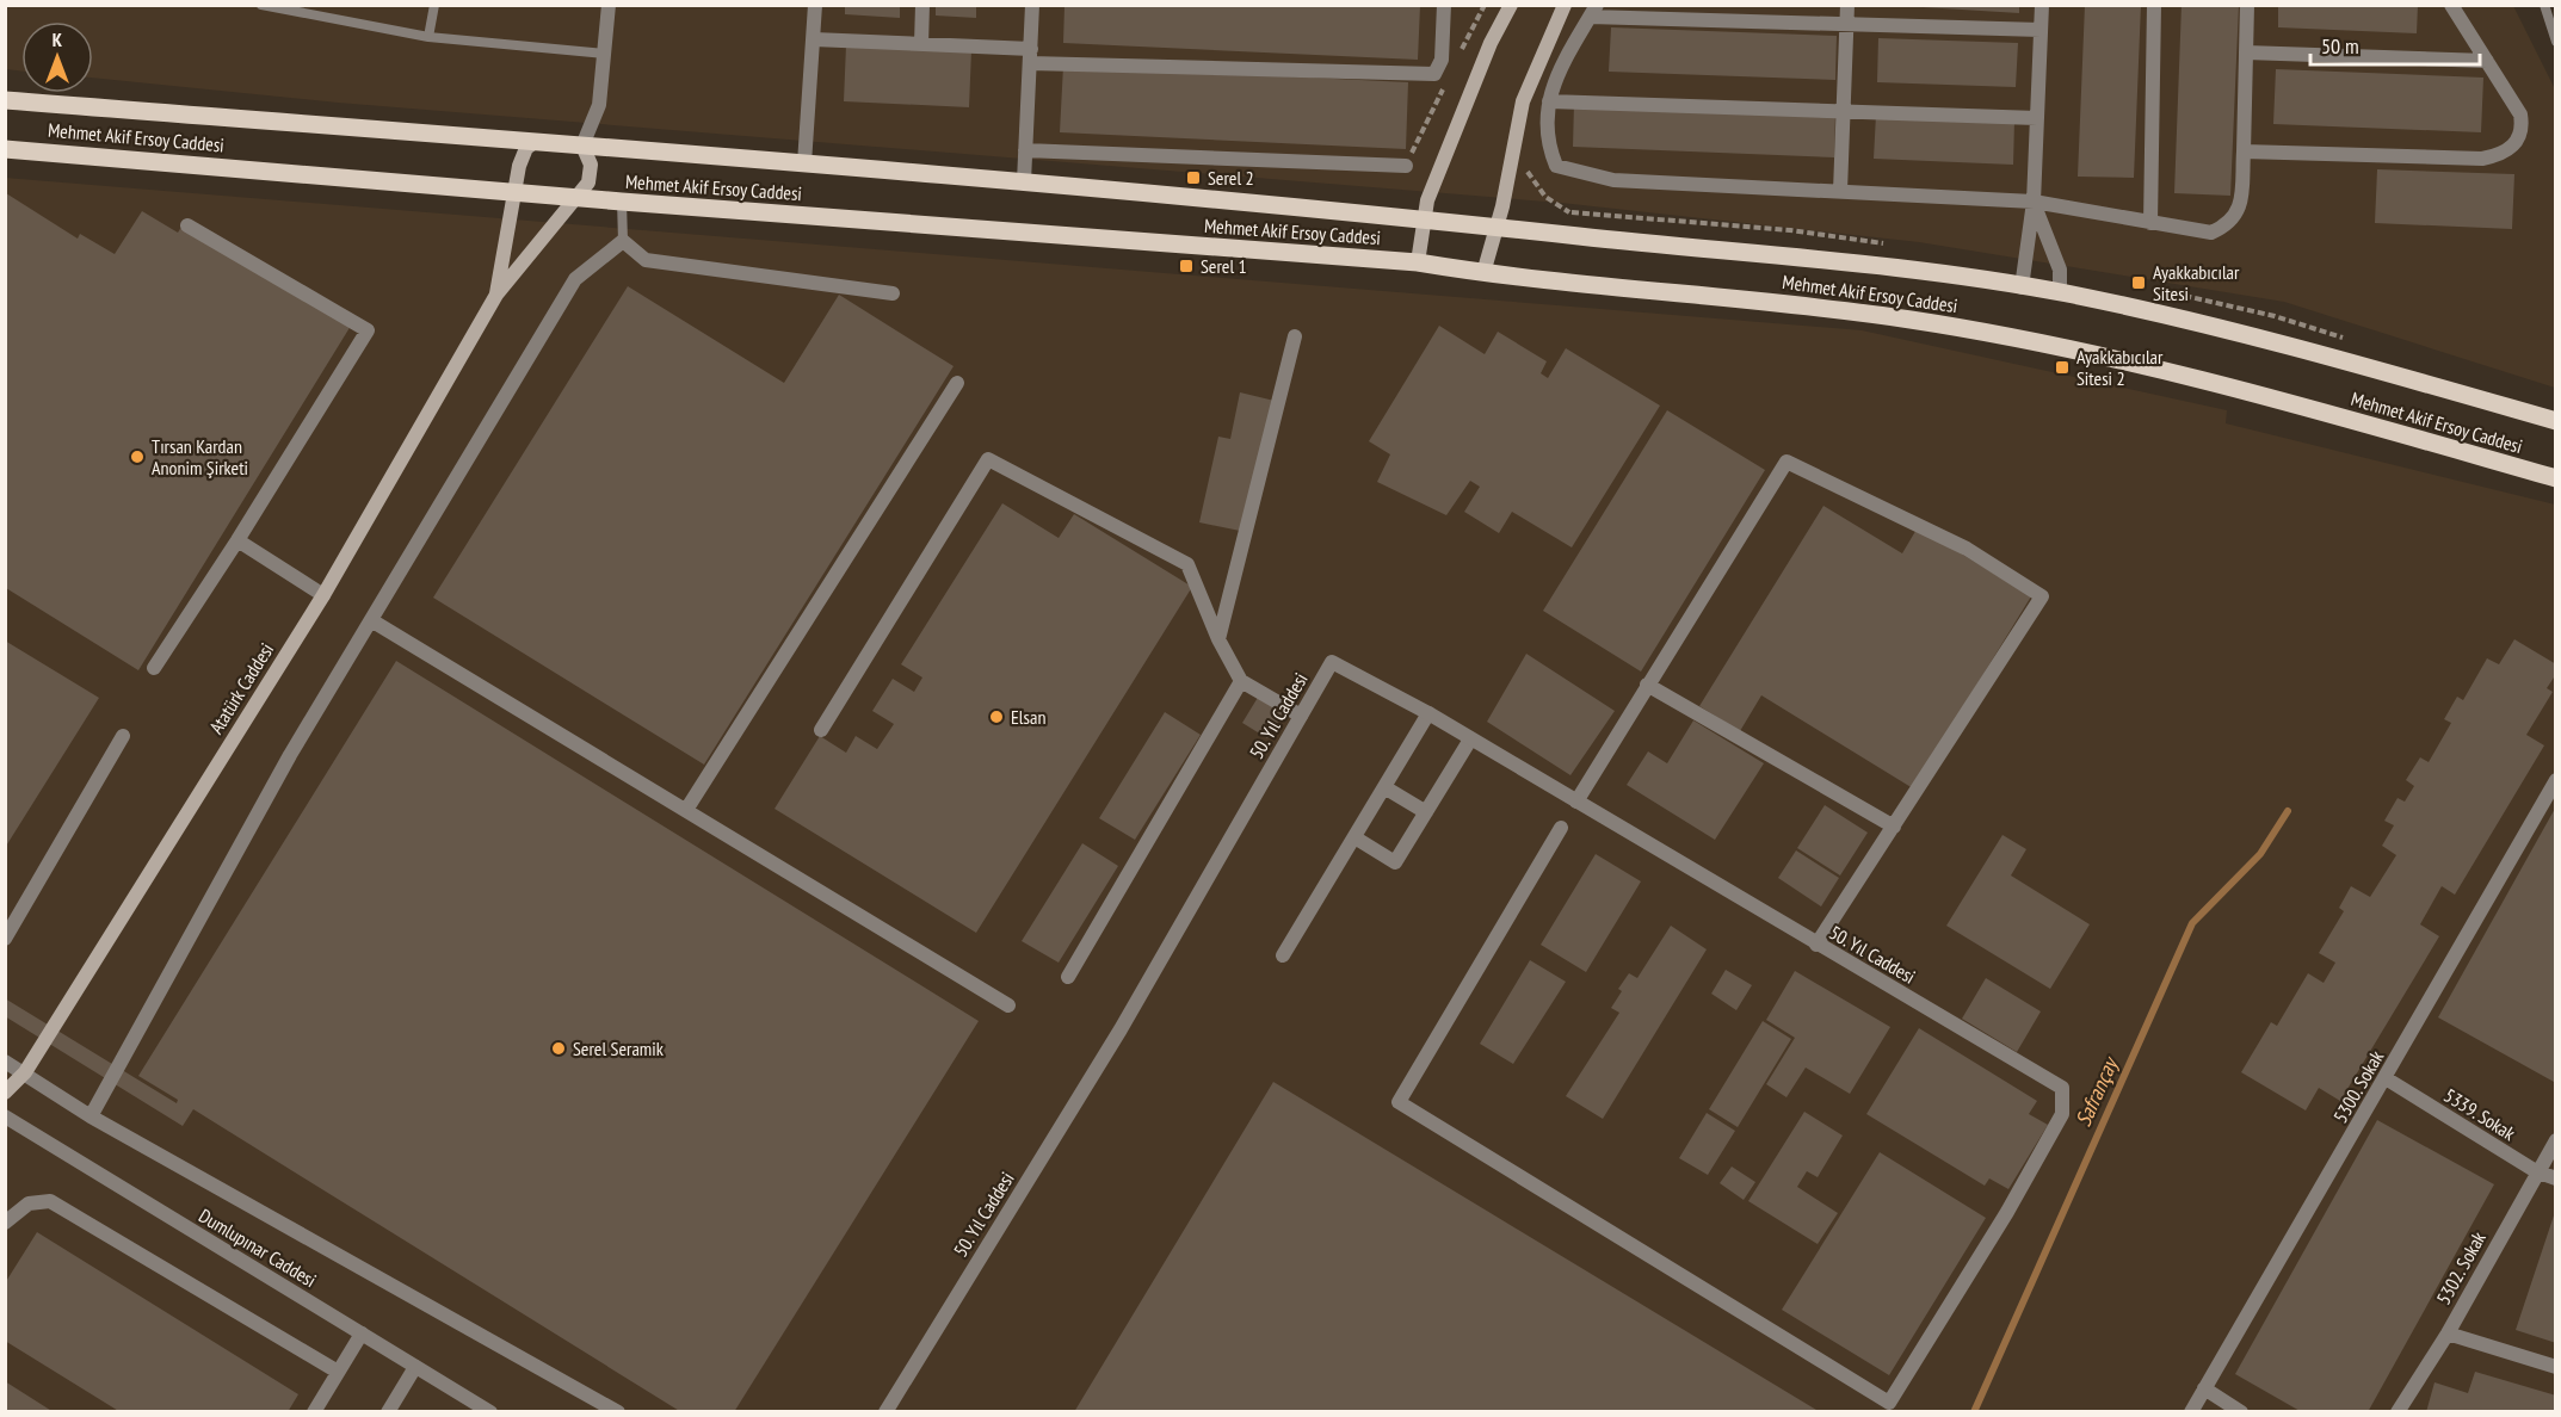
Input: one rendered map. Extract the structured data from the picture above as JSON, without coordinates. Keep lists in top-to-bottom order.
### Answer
{
  "streets": {
    "main road": ["Mehmet Akif Ersoy Caddesi", "Atatürk Caddesi"],
    "street": [
      "50. Yıl Caddesi",
      "5300. Sokak",
      "5339. Sokak",
      "Dumlupınar Caddesi",
      "5302. Sokak"
    ]
  },
  "crossings": [
    ["5300. Sokak", "5339. Sokak"],
    ["5339. Sokak", "5302. Sokak"]
  ],
  "water": ["Safrançay"],
  "places": {
    "transit": [
      "Serel 2",
      "Serel 1",
      "Ayakkabıcılar Sitesi",
      "Ayakkabıcılar Sitesi 2"
    ],
    "other": ["Tırsan Kardan Anonim Şirketi", "Elsan", "Serel Seramik"]
  },
  "scale_bar": "50 m",
  "north": "top"
}
